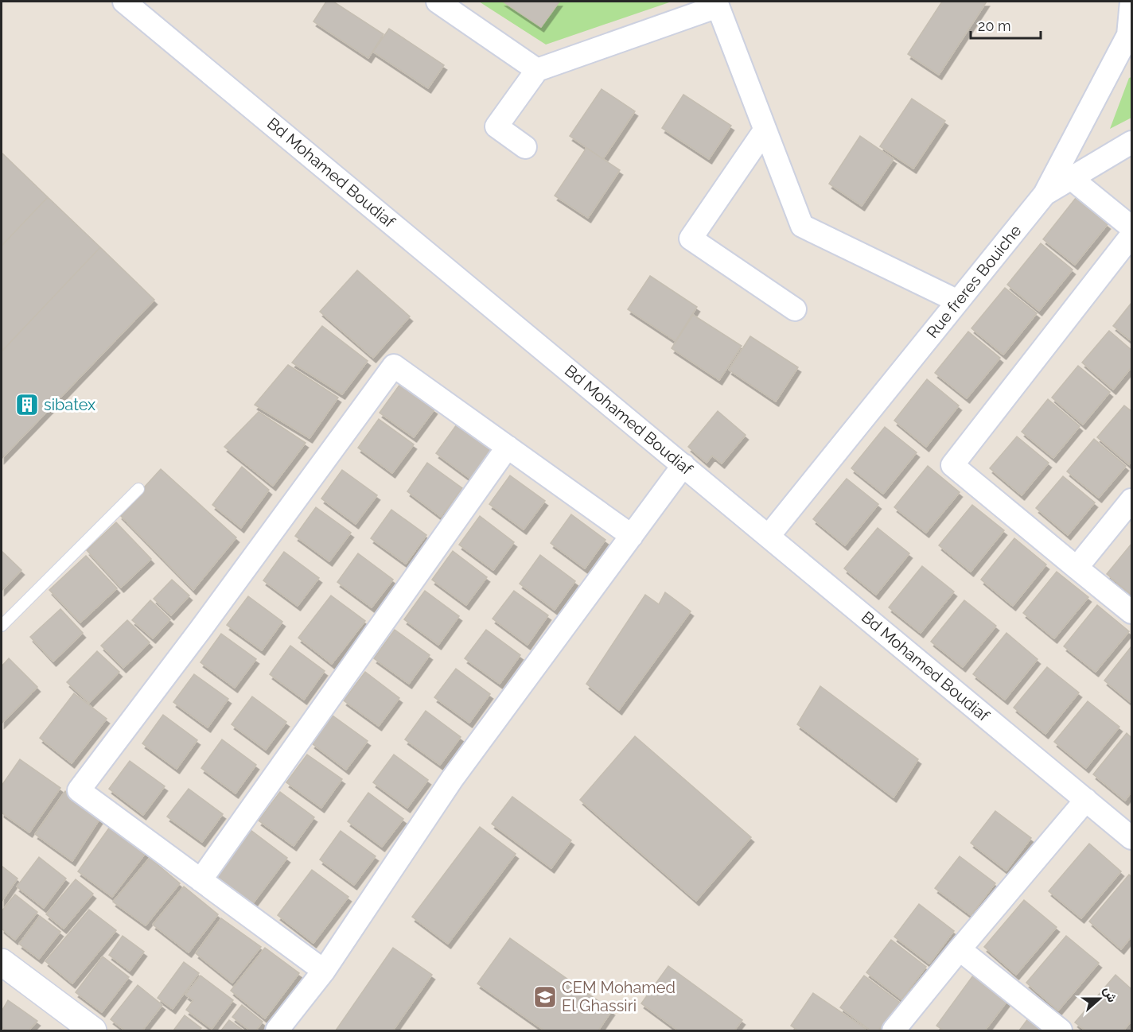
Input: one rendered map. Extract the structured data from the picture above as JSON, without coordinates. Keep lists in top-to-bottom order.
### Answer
{
  "streets": {
    "street": ["Bd Mohamed Boudiaf", "Rue freres Bouiche"]
  },
  "crossings": [
    ["Bd Mohamed Boudiaf", "Rue freres Bouiche"]
  ],
  "places": {
    "building": ["sibatex"],
    "school or university": ["CEM Mohamed El Ghassiri"]
  },
  "scale_bar": "20 m",
  "north": "right"
}
